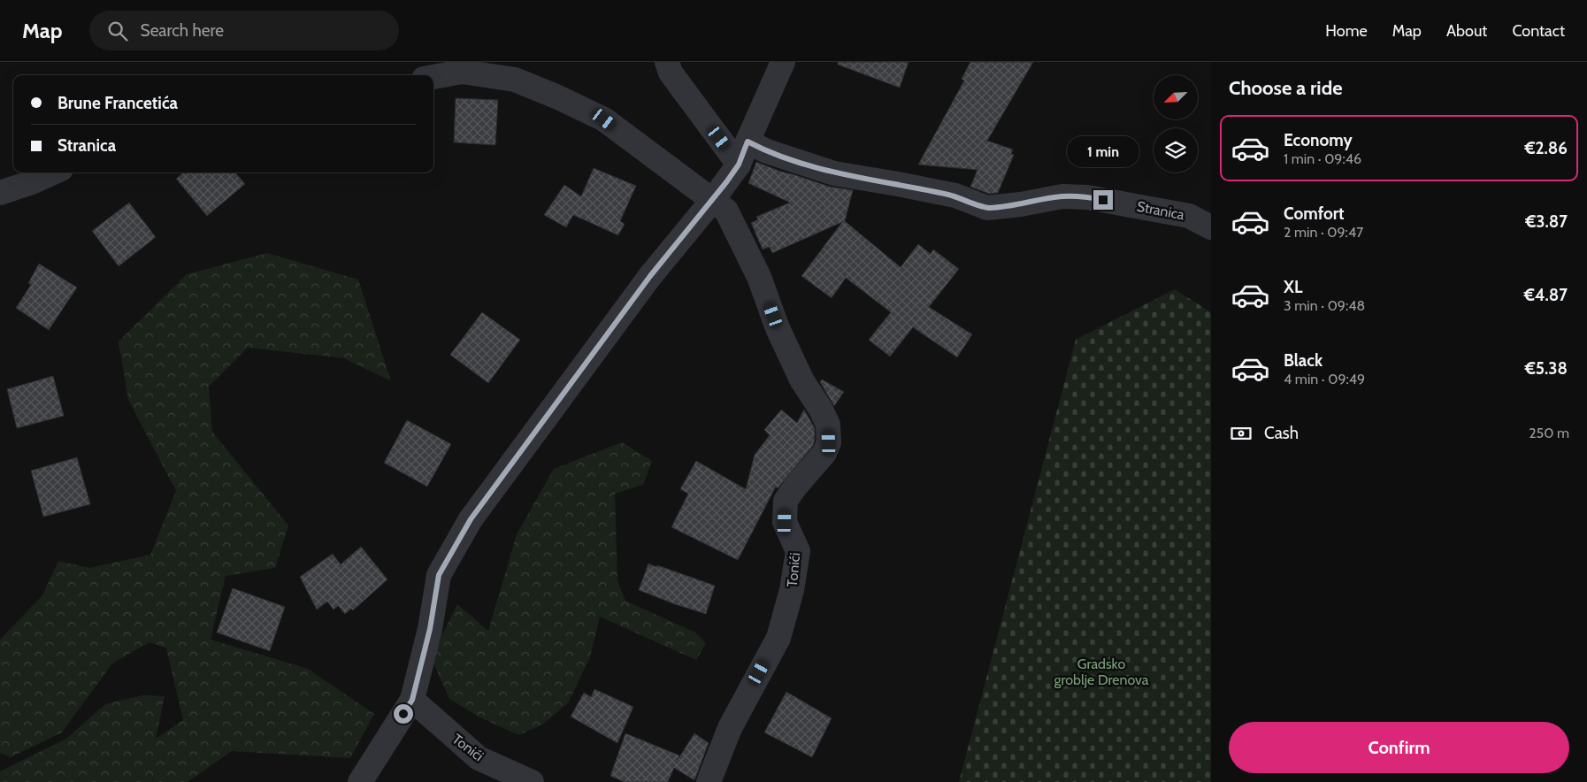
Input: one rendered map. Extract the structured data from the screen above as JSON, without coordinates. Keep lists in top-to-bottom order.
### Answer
{
  "streets": {
    "street": ["Stranica", "Tonići"]
  },
  "parks": ["Gradsko groblje Drenova"],
  "north": "bottom left",
  "page": {
    "header": "Map",
    "search": "Search here",
    "nav": [
      "Home",
      "Map",
      "About",
      "Contact"
    ],
    "heading": "Choose a ride",
    "banner": ["Brune Francetića", "Stranica"],
    "list": [
      {
        "name": "Economy",
        "note": "1 min · 09:46",
        "value": "€2.86"
      },
      {
        "name": "Comfort",
        "note": "2 min · 09:47",
        "value": "€3.87"
      },
      {
        "name": "XL",
        "note": "3 min · 09:48",
        "value": "€4.87"
      },
      {
        "name": "Black",
        "note": "4 min · 09:49",
        "value": "€5.38"
      }
    ],
    "bubble": "1 min",
    "pay": ["Cash", "250 m"],
    "buttons": "Confirm"
  }
}
